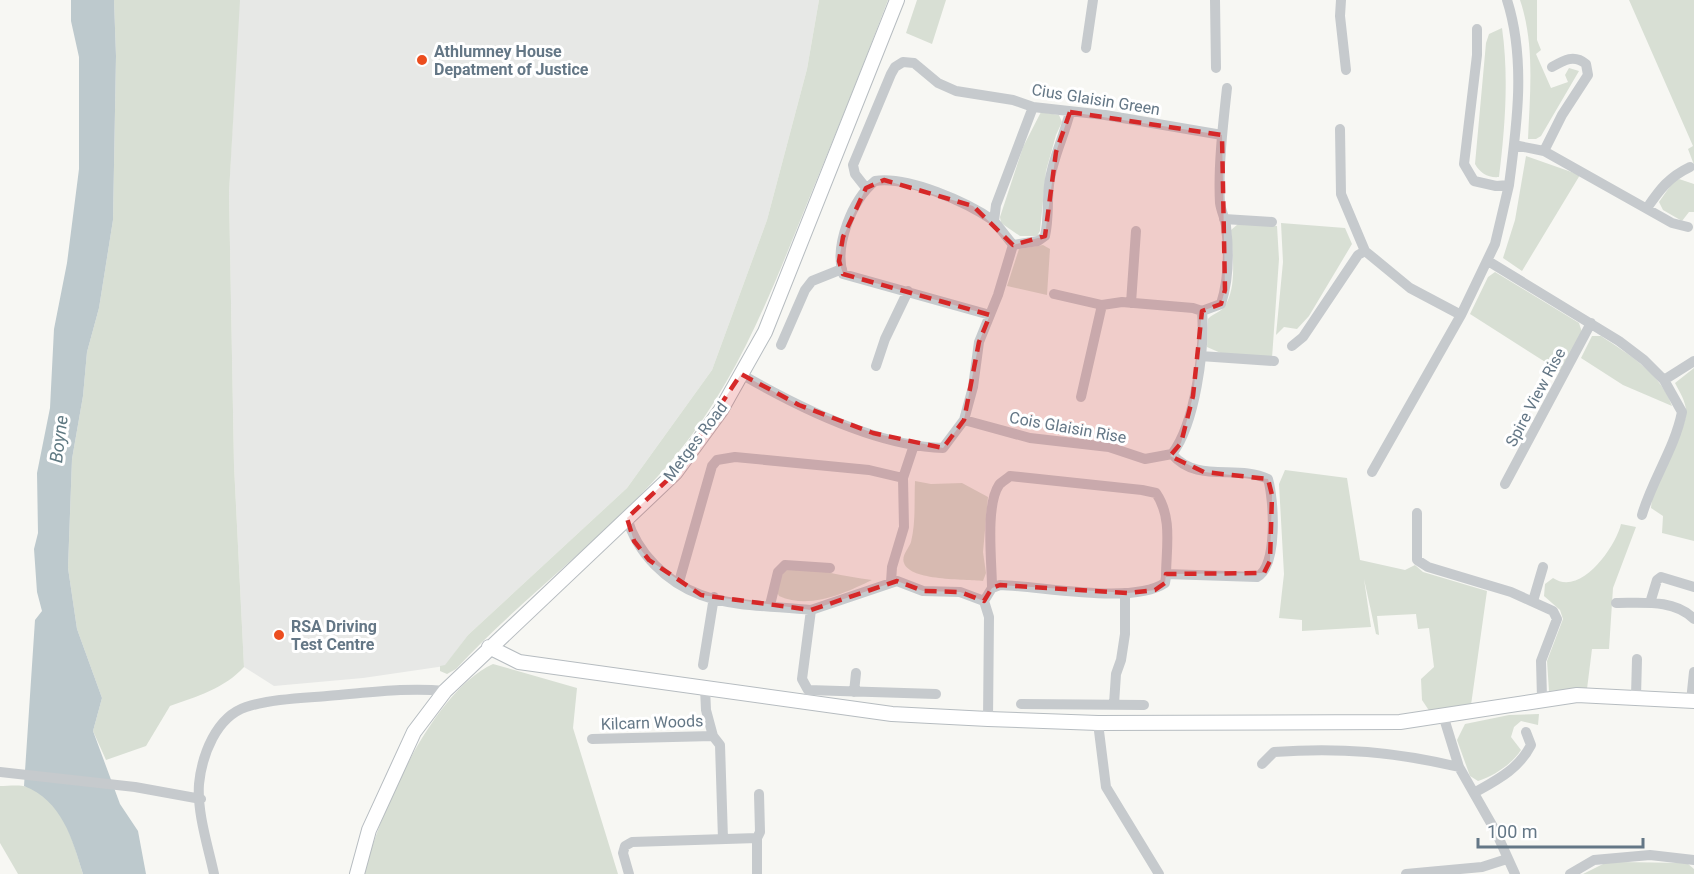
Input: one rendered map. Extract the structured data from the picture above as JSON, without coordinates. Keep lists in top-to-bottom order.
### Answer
{
  "streets": {
    "street": [
      "Cius Glaisin Green",
      "Spire View Rise",
      "Cois Glaisin Rise",
      "Metges Road",
      "Kilcarn Woods"
    ]
  },
  "water": ["Boyne"],
  "places": ["Athlumney House Depatment of Justice", "RSA Driving Test Centre"],
  "scale_bar": "100 m"
}
